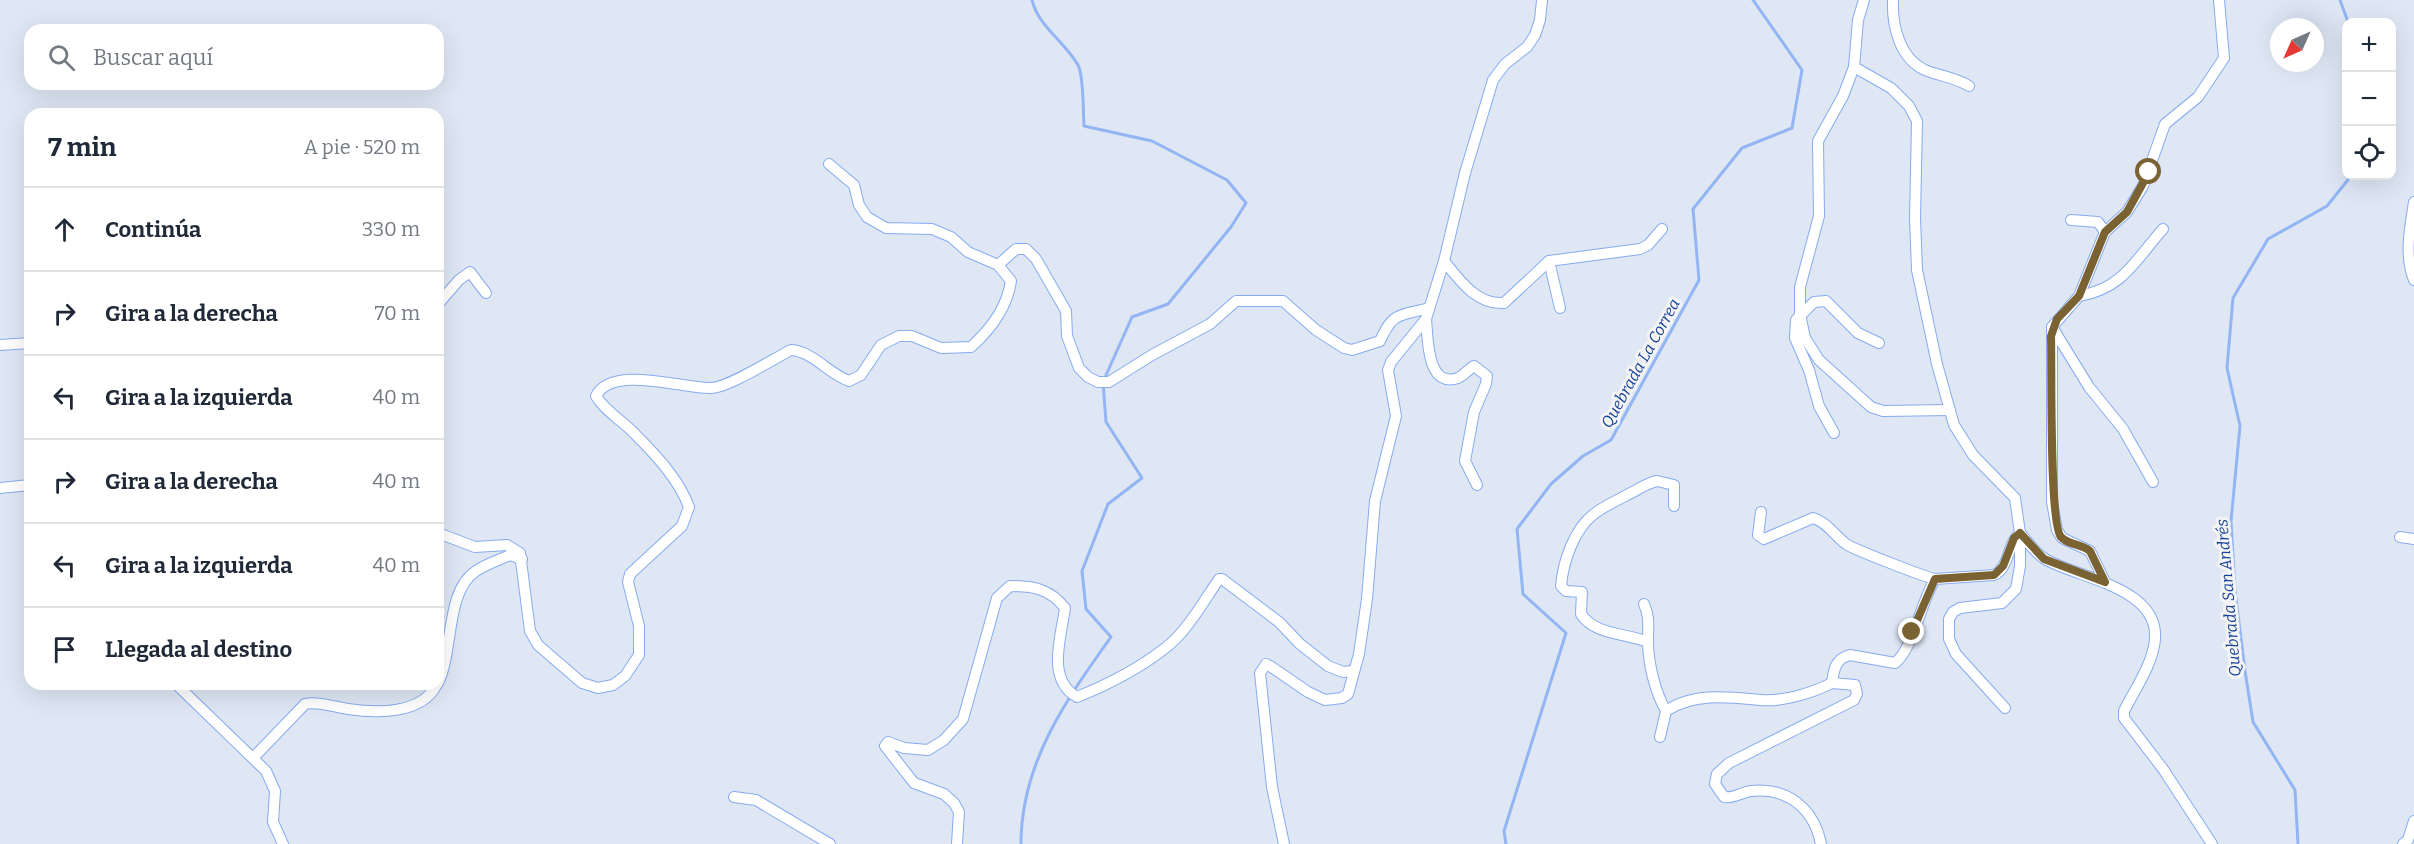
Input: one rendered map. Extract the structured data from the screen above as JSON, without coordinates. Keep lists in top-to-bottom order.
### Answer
{
  "water": ["Quebrada La Correa", "Quebrada San Andrés"],
  "north": "bottom left",
  "page": {
    "map_buttons": ["+", "−"],
    "search": "Buscar aquí",
    "heading": ["7 min", "A pie · 520 m"],
    "list": [
      ["Continúa", "330 m"],
      ["Gira a la derecha", "70 m"],
      ["Gira a la izquierda", "40 m"],
      ["Gira a la derecha", "40 m"],
      ["Gira a la izquierda", "40 m"],
      "Llegada al destino"
    ]
  }
}
